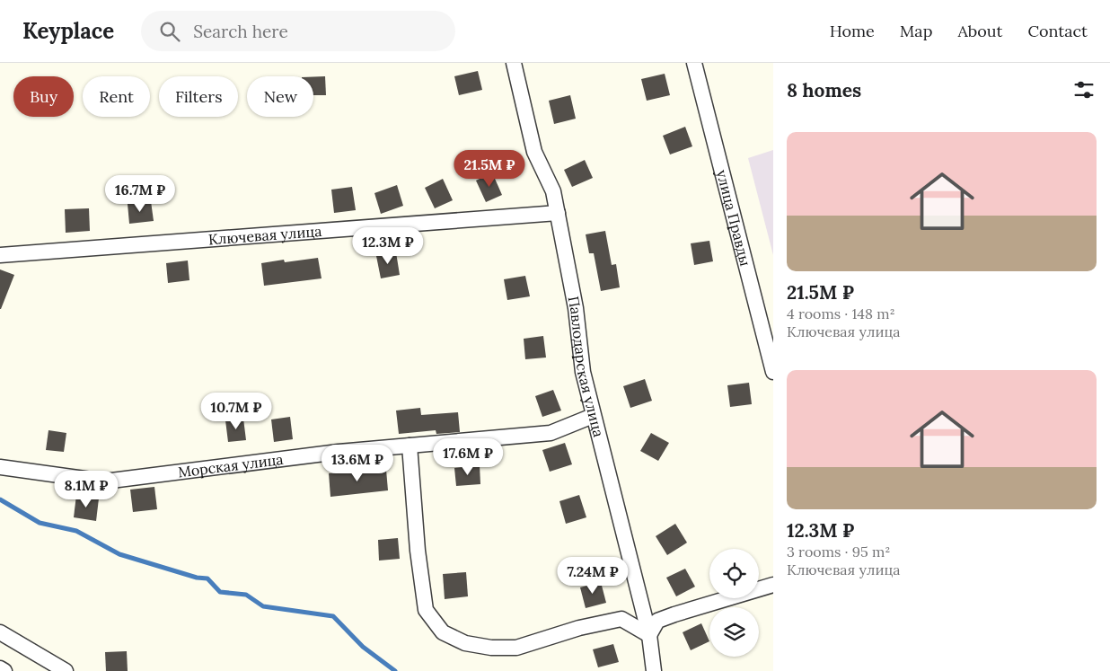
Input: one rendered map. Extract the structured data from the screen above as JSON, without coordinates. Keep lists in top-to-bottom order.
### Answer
{
  "streets": {
    "street": [
      "улица Правды",
      "Ключевая улица",
      "Павлодарская улица",
      "Морская улица"
    ]
  },
  "crossings": [
    ["Ключевая улица", "Павлодарская улица"],
    ["Павлодарская улица", "Морская улица"]
  ],
  "page": {
    "header": "Keyplace",
    "search": "Search here",
    "nav": [
      "Home",
      "Map",
      "About",
      "Contact"
    ],
    "heading": "8 homes",
    "chip": [
      "Buy",
      "Rent",
      "Filters",
      "New"
    ],
    "list": [
      {
        "name": "21.5M ₽",
        "note": "4 rooms · 148 m² · Ключевая улица"
      },
      {
        "name": "12.3M ₽",
        "note": "3 rooms · 95 m² · Ключевая улица"
      }
    ],
    "price": [
      "21.5M ₽",
      "16.7M ₽",
      "12.3M ₽",
      "10.7M ₽",
      "17.6M ₽",
      "13.6M ₽",
      "8.1M ₽",
      "7.24M ₽"
    ]
  }
}
